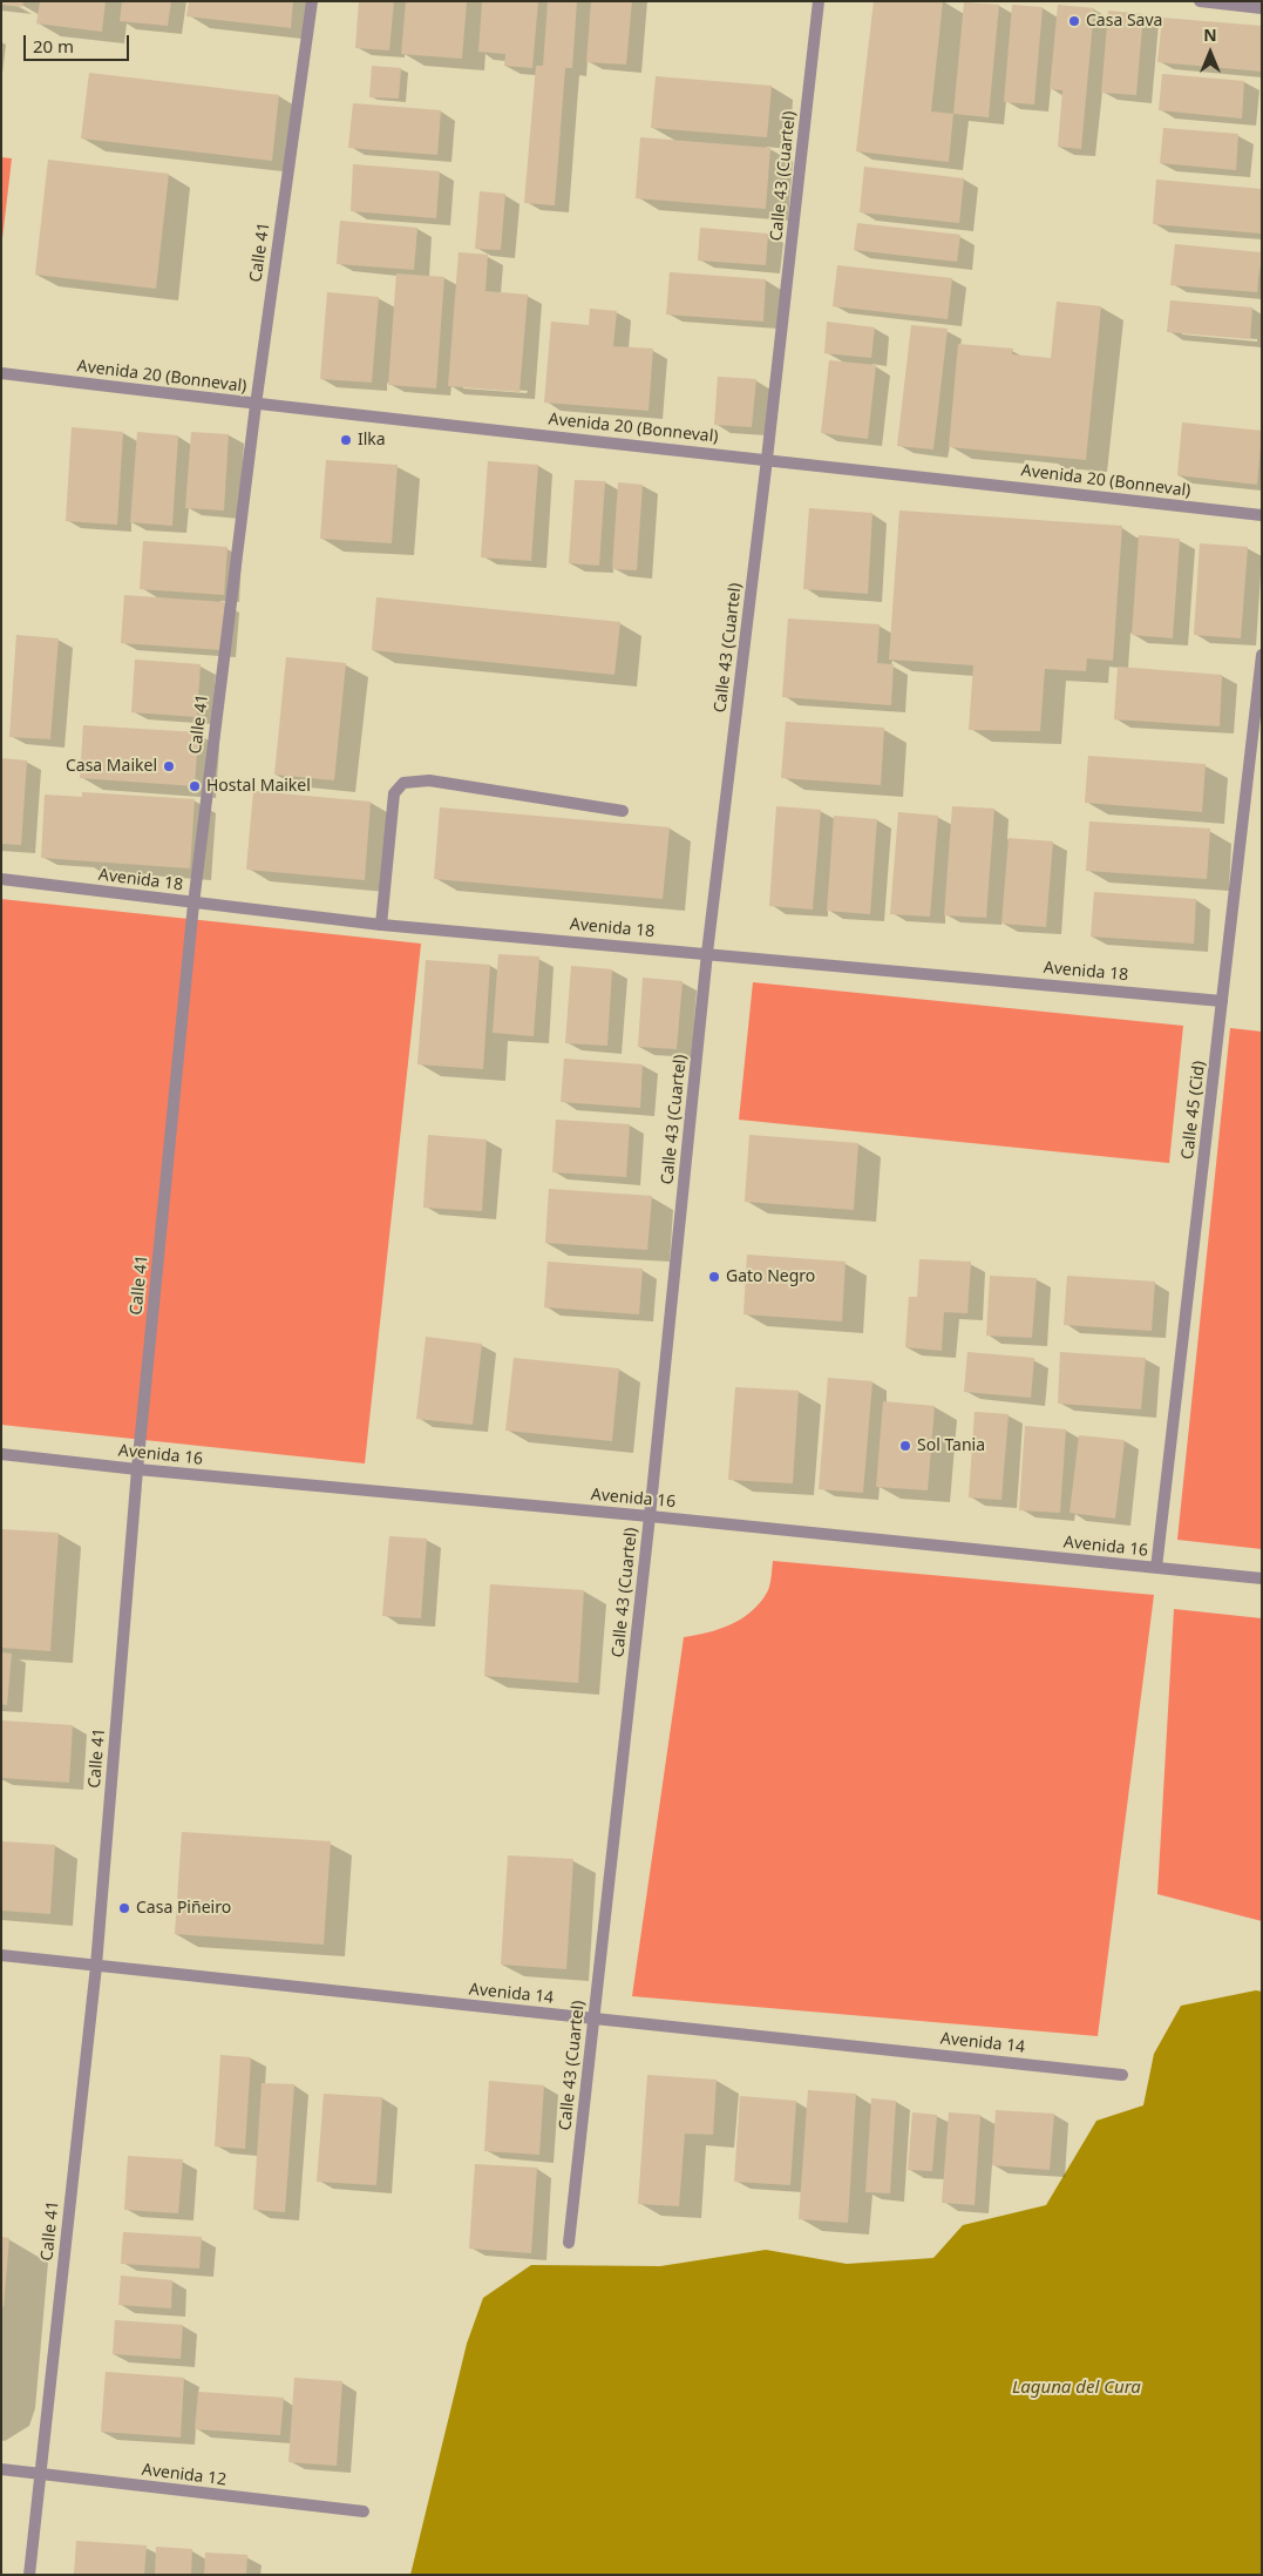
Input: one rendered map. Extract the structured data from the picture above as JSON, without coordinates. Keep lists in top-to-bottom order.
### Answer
{
  "streets": {
    "street": [
      "Calle 43 (Cuartel)",
      "Calle 41",
      "Avenida 20 (Bonneval)",
      "Avenida 18",
      "Calle 45 (Cid)",
      "Avenida 16",
      "Avenida 14",
      "Avenida 12"
    ]
  },
  "crossings": [
    ["Calle 43 (Cuartel)", "Avenida 20 (Bonneval)"],
    ["Calle 43 (Cuartel)", "Avenida 18"],
    ["Calle 43 (Cuartel)", "Avenida 16"],
    ["Calle 43 (Cuartel)", "Avenida 14"],
    ["Calle 41", "Avenida 20 (Bonneval)"],
    ["Calle 41", "Avenida 18"],
    ["Calle 41", "Avenida 16"],
    ["Calle 41", "Avenida 14"],
    ["Calle 41", "Avenida 12"],
    ["Avenida 18", "Calle 45 (Cid)"],
    ["Calle 45 (Cid)", "Avenida 16"]
  ],
  "water": ["Laguna del Cura"],
  "places": [
    "Casa Sava",
    "Ilka",
    "Casa Maikel",
    "Hostal Maikel",
    "Gato Negro",
    "Sol Tania",
    "Casa Piñeiro"
  ],
  "scale_bar": "20 m",
  "north": "top"
}
